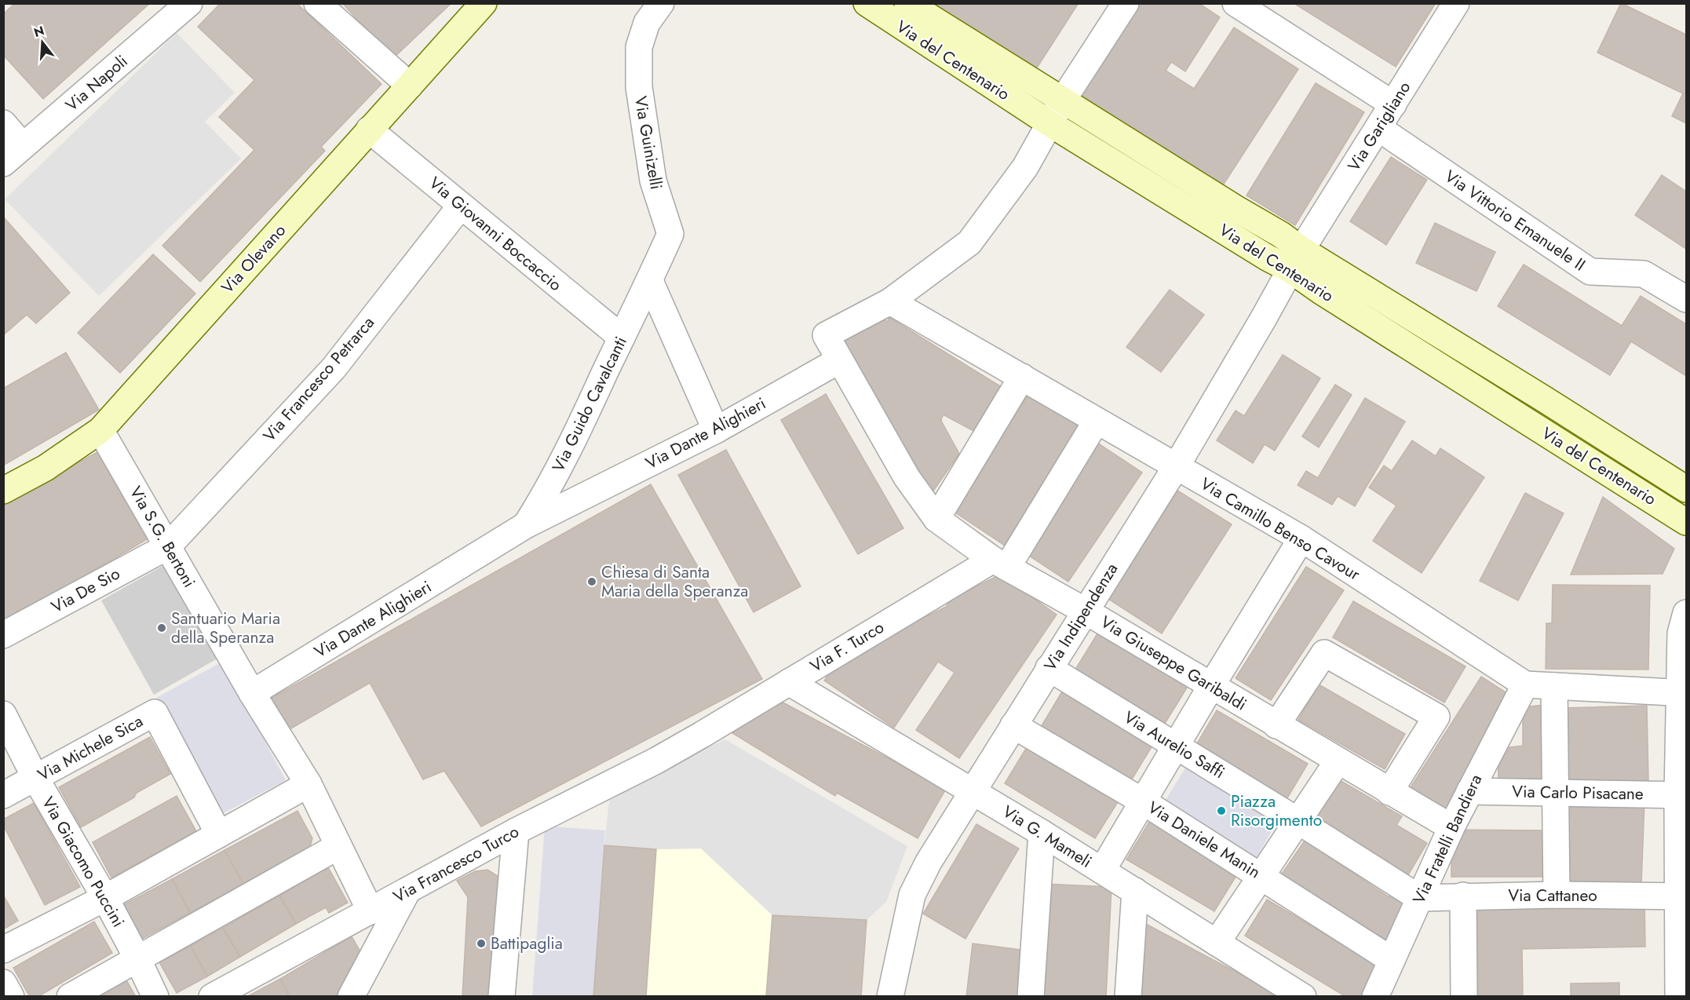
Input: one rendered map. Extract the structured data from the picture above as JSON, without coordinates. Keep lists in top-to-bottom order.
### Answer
{
  "streets": {
    "street": [
      "Via del Centenario",
      "Via Napoli",
      "Via Garigliano",
      "Via Guinizelli",
      "Via Vittorio Emanuele II",
      "Via Giovanni Boccaccio",
      "Via Olevano",
      "Via Francesco Petrarca",
      "Via Guido Cavalcanti",
      "Via Dante Alighieri",
      "Via Camillo Benso Cavour",
      "Via S.G. Bertoni",
      "Via De Sio",
      "Via Indipendenza",
      "Via F. Turco",
      "Via Giuseppe Garibaldi",
      "Via Aurelio Saffi",
      "Via Michele Sica",
      "Via Carlo Pisacane",
      "Via G. Mameli",
      "Via Fratelli Bandiera",
      "Via Daniele Manin",
      "Via Giacomo Puccini",
      "Via Francesco Turco",
      "Via Cattaneo"
    ]
  },
  "crossings": [
    ["Via del Centenario", "Via Garigliano"],
    ["Via del Centenario", "Via Indipendenza"],
    ["Via Garigliano", "Via Vittorio Emanuele II"],
    ["Via Garigliano", "Via Indipendenza"],
    ["Via Guinizelli", "Via Guido Cavalcanti"],
    ["Via Giovanni Boccaccio", "Via Olevano"],
    ["Via Giovanni Boccaccio", "Via Francesco Petrarca"],
    ["Via Giovanni Boccaccio", "Via Guido Cavalcanti"],
    ["Via Olevano", "Via S.G. Bertoni"],
    ["Via Francesco Petrarca", "Via S.G. Bertoni"],
    ["Via Francesco Petrarca", "Via De Sio"],
    ["Via Guido Cavalcanti", "Via Dante Alighieri"],
    ["Via Dante Alighieri", "Via S.G. Bertoni"],
    ["Via Dante Alighieri", "Via Giuseppe Garibaldi"],
    ["Via Camillo Benso Cavour", "Via Indipendenza"],
    ["Via Camillo Benso Cavour", "Via Fratelli Bandiera"],
    ["Via S.G. Bertoni", "Via De Sio"],
    ["Via S.G. Bertoni", "Via Francesco Turco"],
    ["Via Indipendenza", "Via Giuseppe Garibaldi"],
    ["Via Indipendenza", "Via Aurelio Saffi"],
    ["Via Indipendenza", "Via G. Mameli"],
    ["Via Indipendenza", "Via Daniele Manin"],
    ["Via F. Turco", "Via Giuseppe Garibaldi"],
    ["Via F. Turco", "Via G. Mameli"],
    ["Via F. Turco", "Via Francesco Turco"],
    ["Via Giuseppe Garibaldi", "Via Fratelli Bandiera"],
    ["Via Aurelio Saffi", "Via Fratelli Bandiera"],
    ["Via Aurelio Saffi", "Via Cattaneo"],
    ["Via Michele Sica", "Via Giacomo Puccini"],
    ["Via Carlo Pisacane", "Via Fratelli Bandiera"],
    ["Via Fratelli Bandiera", "Via Daniele Manin"],
    ["Via Fratelli Bandiera", "Via Cattaneo"]
  ],
  "places": [
    "Chiesa di Santa Maria della Speranza",
    "Santuario Maria della Speranza",
    "Piazza Risorgimento",
    "Battipaglia"
  ],
  "north": "top"
}
